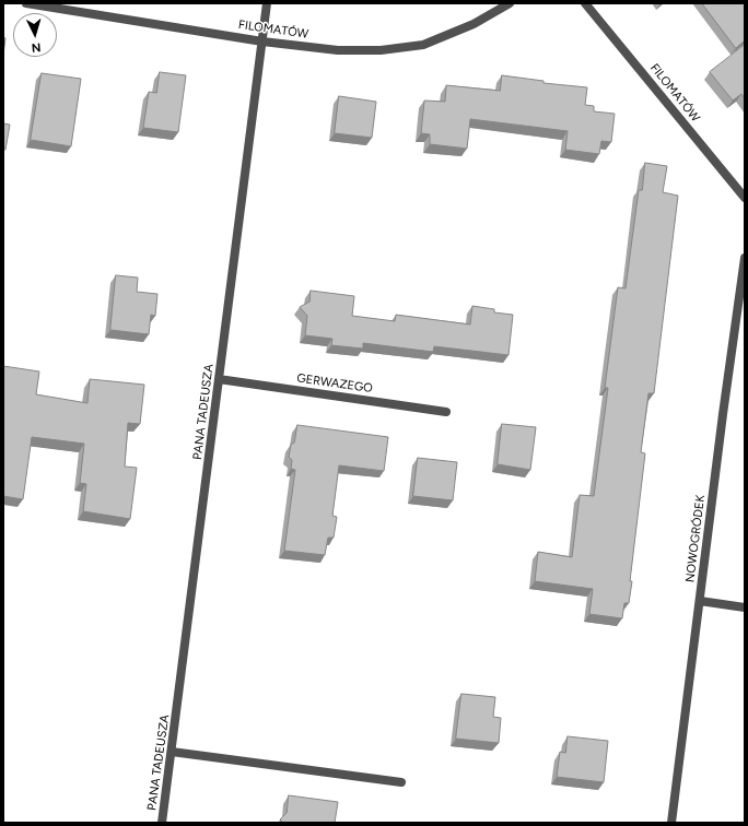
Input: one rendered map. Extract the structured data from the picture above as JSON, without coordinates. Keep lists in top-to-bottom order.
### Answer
{
  "streets": {
    "street": [
      "FILOMATÓW",
      "GERWAZEGO",
      "PANA TADEUSZA",
      "NOWOGRÓDEK"
    ]
  },
  "crossings": [
    ["FILOMATÓW", "PANA TADEUSZA"],
    ["GERWAZEGO", "PANA TADEUSZA"]
  ],
  "north": "bottom"
}
